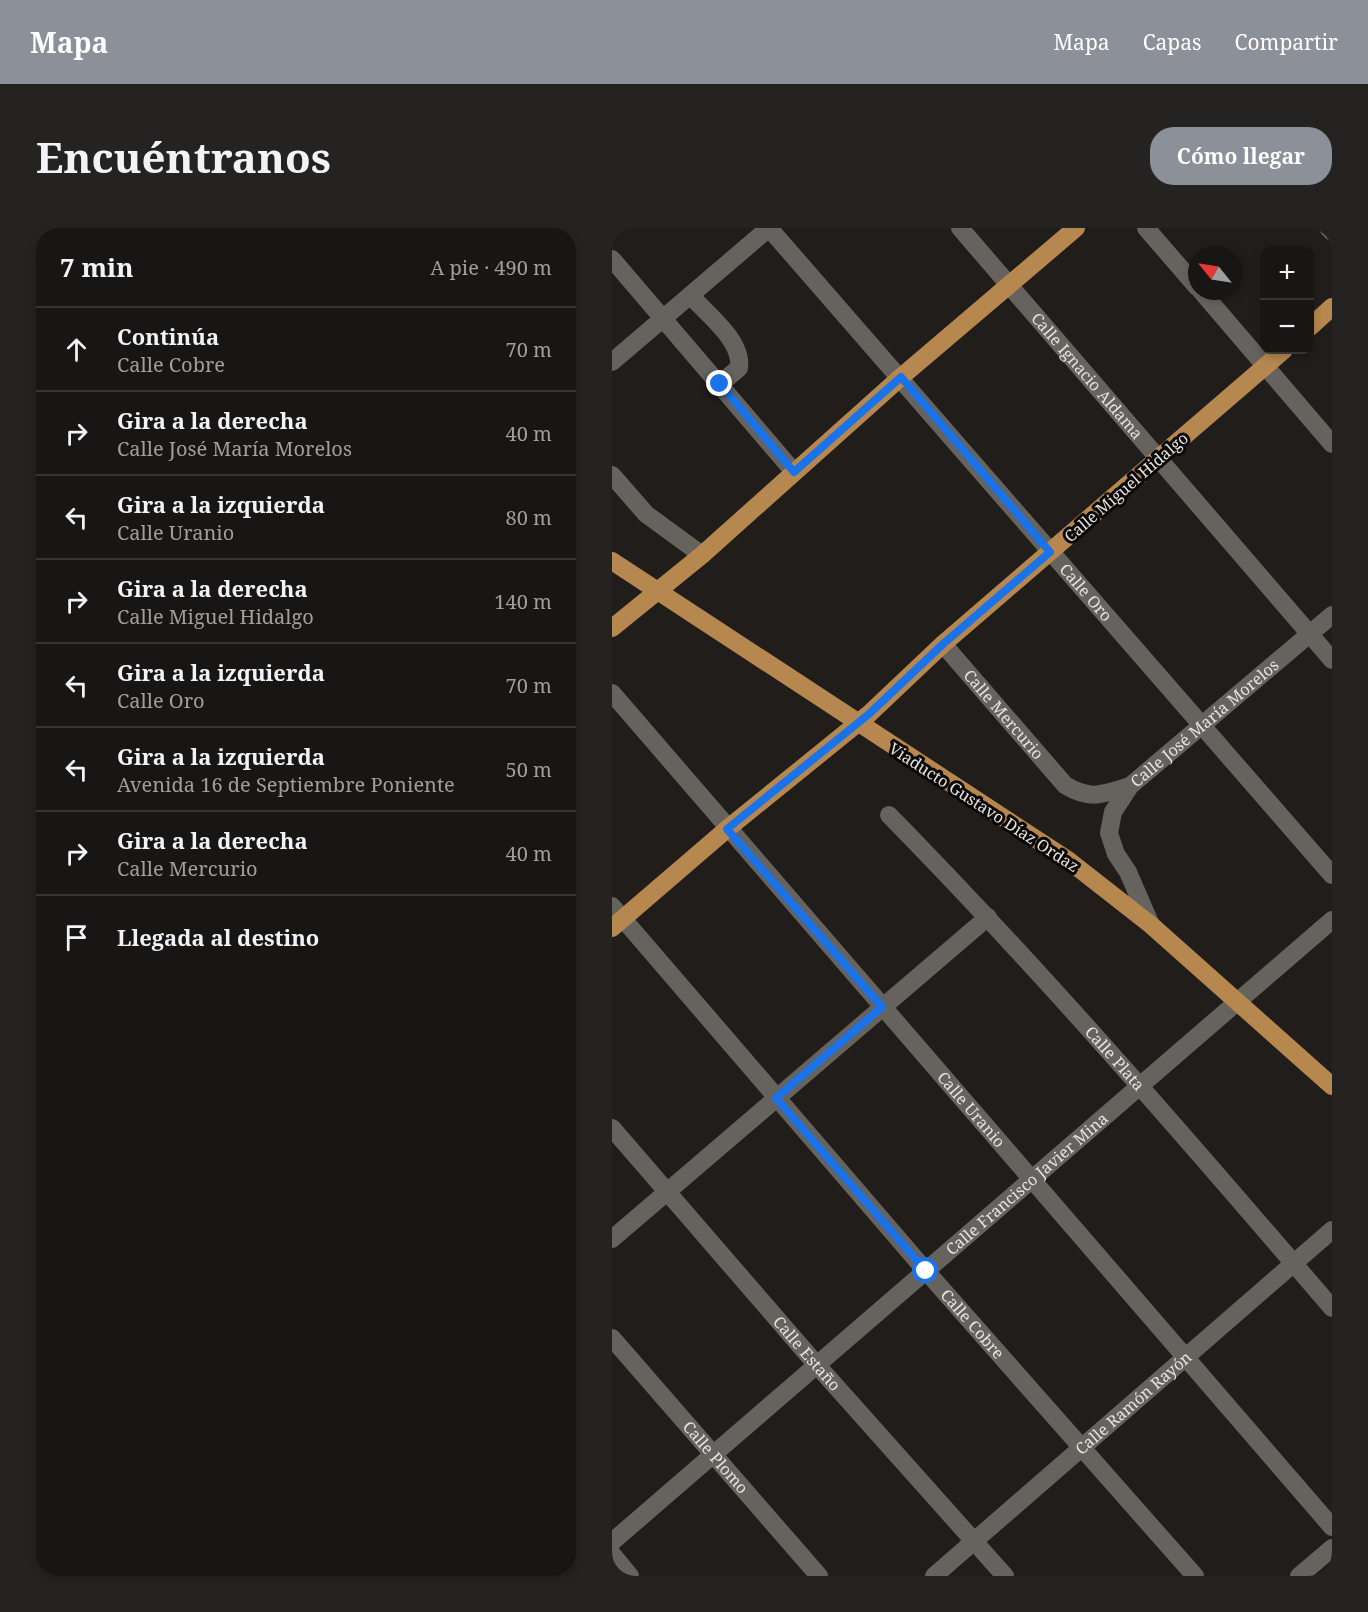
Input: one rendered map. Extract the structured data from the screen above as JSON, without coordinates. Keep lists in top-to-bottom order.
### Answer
{
  "streets": {
    "main road": ["Calle Miguel Hidalgo", "Viaducto Gustavo Díaz Ordaz"],
    "street": [
      "Calle Ignacio Aldama",
      "Calle Oro",
      "Calle Mercurio",
      "Calle José María Morelos",
      "Calle Plata",
      "Calle Uranio",
      "Calle Francisco Javier Mina",
      "Calle Cobre",
      "Calle Estaño",
      "Calle Ramón Rayón",
      "Calle Plomo"
    ]
  },
  "crossings": [
    ["Calle Ignacio Aldama", "Calle Miguel Hidalgo"],
    ["Calle Ignacio Aldama", "Calle José María Morelos"],
    ["Calle Miguel Hidalgo", "Calle Oro"],
    ["Calle Miguel Hidalgo", "Calle Mercurio"],
    ["Calle Miguel Hidalgo", "Calle Uranio"],
    ["Calle Miguel Hidalgo", "Calle Cobre"],
    ["Calle Oro", "Calle José María Morelos"],
    ["Calle Mercurio", "Calle José María Morelos"],
    ["Calle Plata", "Calle Francisco Javier Mina"],
    ["Calle Plata", "Calle Ramón Rayón"],
    ["Calle Uranio", "Calle Francisco Javier Mina"],
    ["Calle Uranio", "Calle Ramón Rayón"],
    ["Calle Francisco Javier Mina", "Calle Cobre"],
    ["Calle Francisco Javier Mina", "Calle Estaño"],
    ["Calle Francisco Javier Mina", "Calle Plomo"],
    ["Calle Cobre", "Calle Ramón Rayón"],
    ["Calle Estaño", "Calle Ramón Rayón"]
  ],
  "north": "top left",
  "page": {
    "header": "Mapa",
    "nav": ["Mapa", "Capas", "Compartir"],
    "buttons": "Cómo llegar",
    "title": "Encuéntranos",
    "heading": ["7 min", "A pie · 490 m"],
    "map_buttons": ["+", "−"],
    "list": [
      ["Continúa", "Calle Cobre", "70 m"],
      ["Gira a la derecha", "Calle José María Morelos", "40 m"],
      ["Gira a la izquierda", "Calle Uranio", "80 m"],
      ["Gira a la derecha", "Calle Miguel Hidalgo", "140 m"],
      ["Gira a la izquierda", "Calle Oro", "70 m"],
      ["Gira a la izquierda", "Avenida 16 de Septiembre Poniente", "50 m"],
      ["Gira a la derecha", "Calle Mercurio", "40 m"],
      "Llegada al destino"
    ]
  }
}
